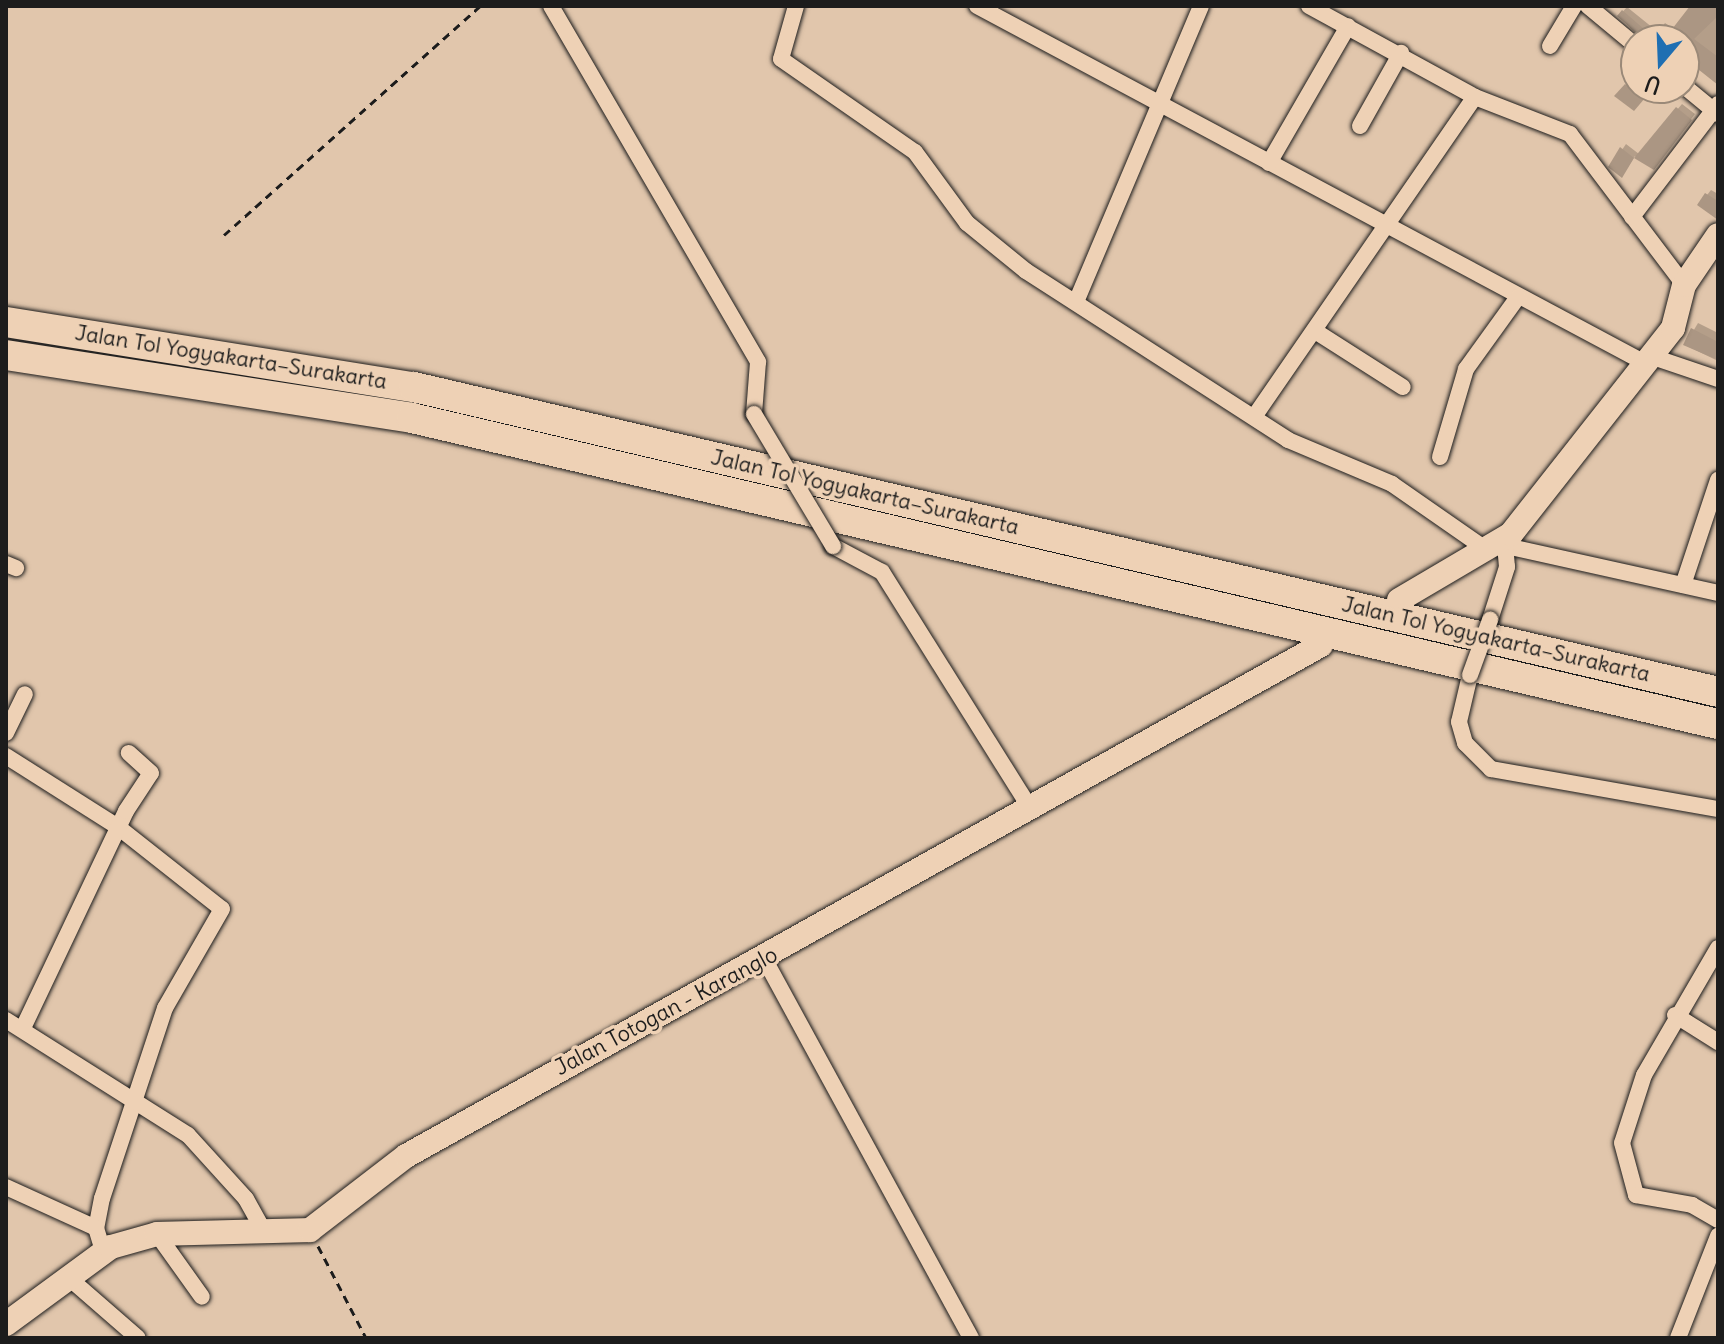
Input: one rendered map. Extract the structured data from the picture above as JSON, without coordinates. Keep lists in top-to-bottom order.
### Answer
{
  "streets": {
    "highway": ["Jalan Tol Yogyakarta–Surakarta"],
    "main road": ["Jalan Totogan - Karanglo"]
  },
  "north": "bottom"
}
